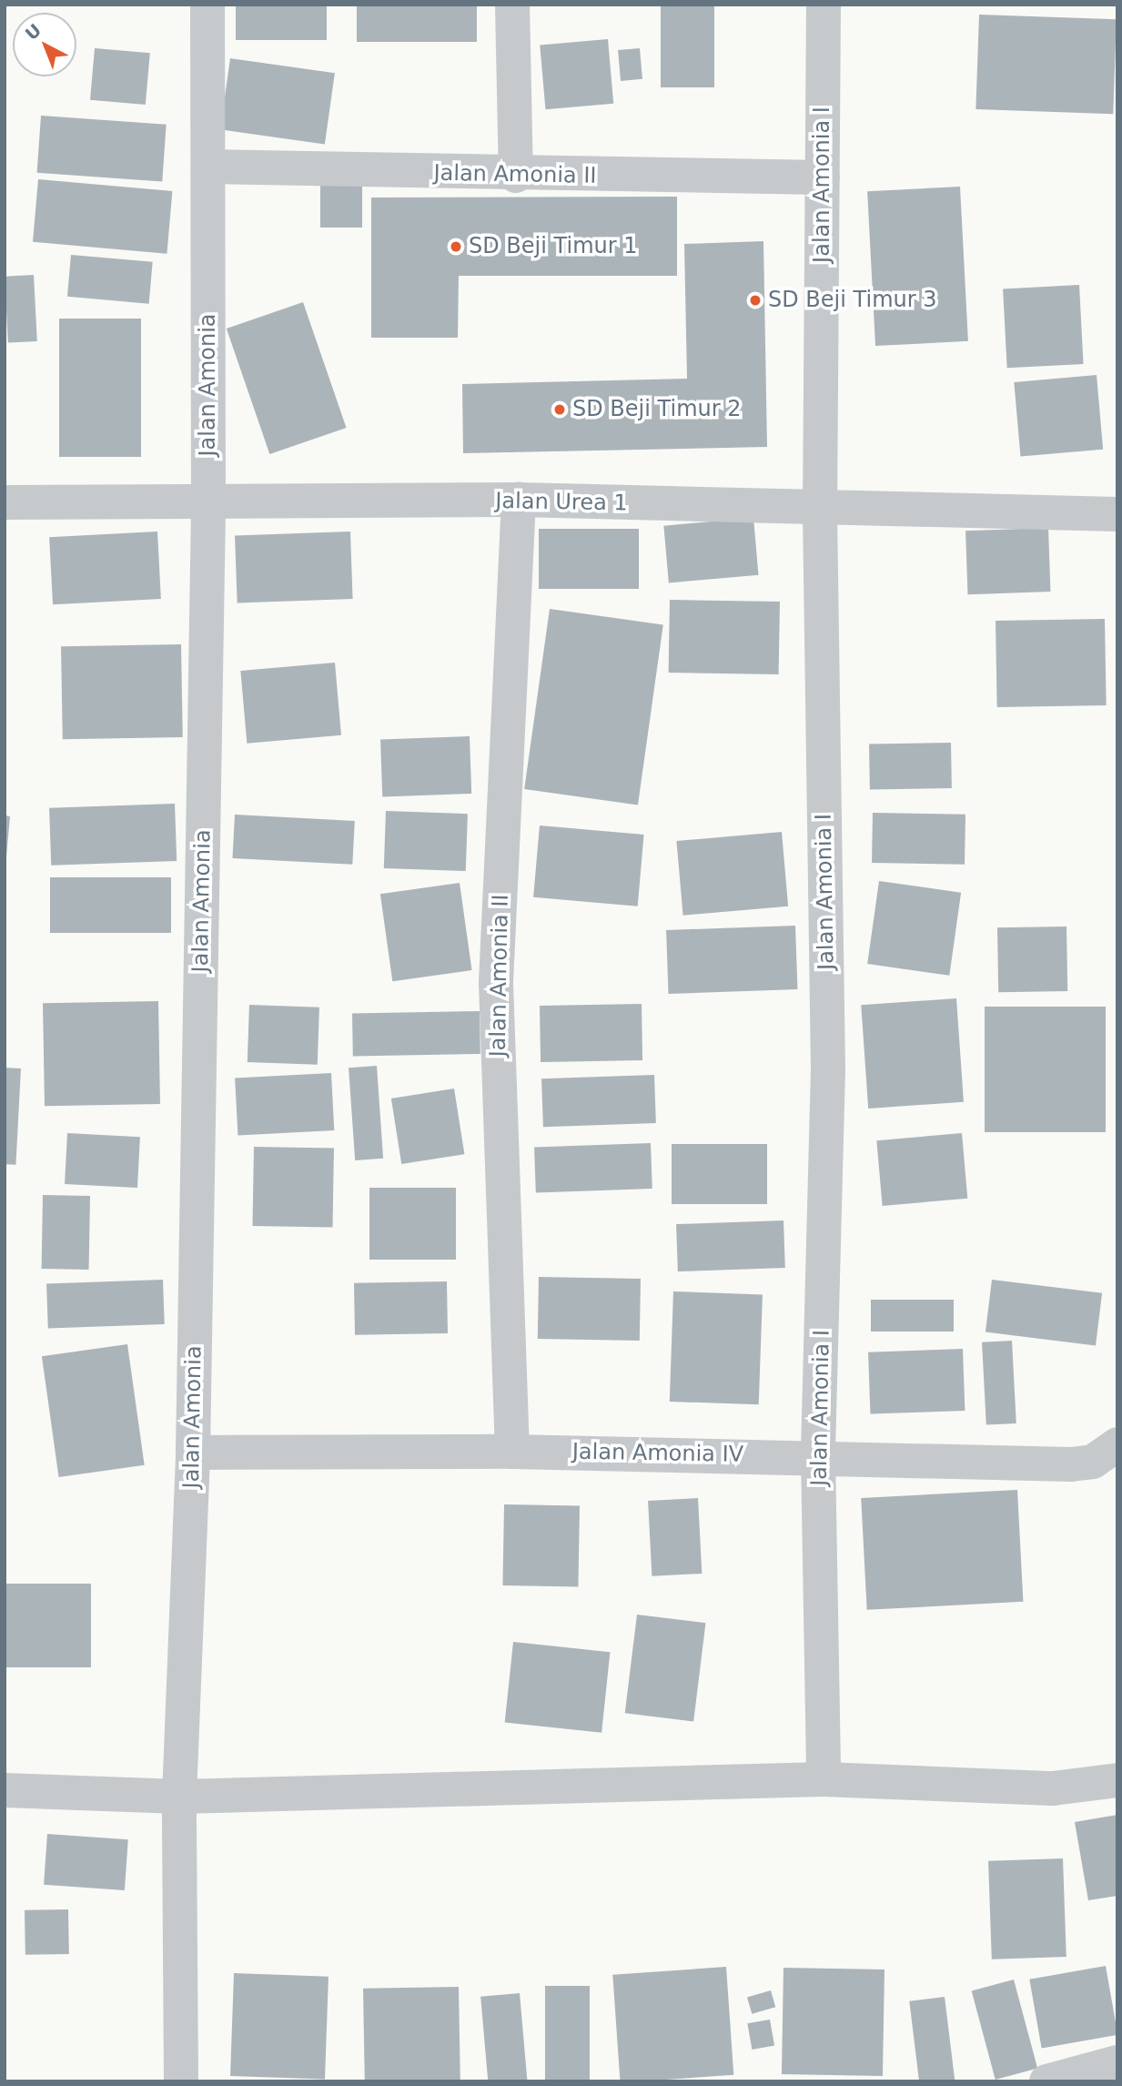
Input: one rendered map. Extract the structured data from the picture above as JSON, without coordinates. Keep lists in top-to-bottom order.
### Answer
{
  "streets": {
    "street": [
      "Jalan Amonia II",
      "Jalan Amonia I",
      "Jalan Amonia",
      "Jalan Urea 1",
      "Jalan Amonia IV"
    ]
  },
  "crossings": [
    ["Jalan Amonia II", "Jalan Amonia I"],
    ["Jalan Amonia II", "Jalan Amonia"],
    ["Jalan Amonia II", "Jalan Urea 1"],
    ["Jalan Amonia II", "Jalan Amonia IV"],
    ["Jalan Amonia I", "Jalan Urea 1"],
    ["Jalan Amonia I", "Jalan Amonia IV"],
    ["Jalan Amonia", "Jalan Urea 1"],
    ["Jalan Amonia", "Jalan Amonia IV"]
  ],
  "places": ["SD Beji Timur 1", "SD Beji Timur 3", "SD Beji Timur 2"],
  "north": "top left"
}
